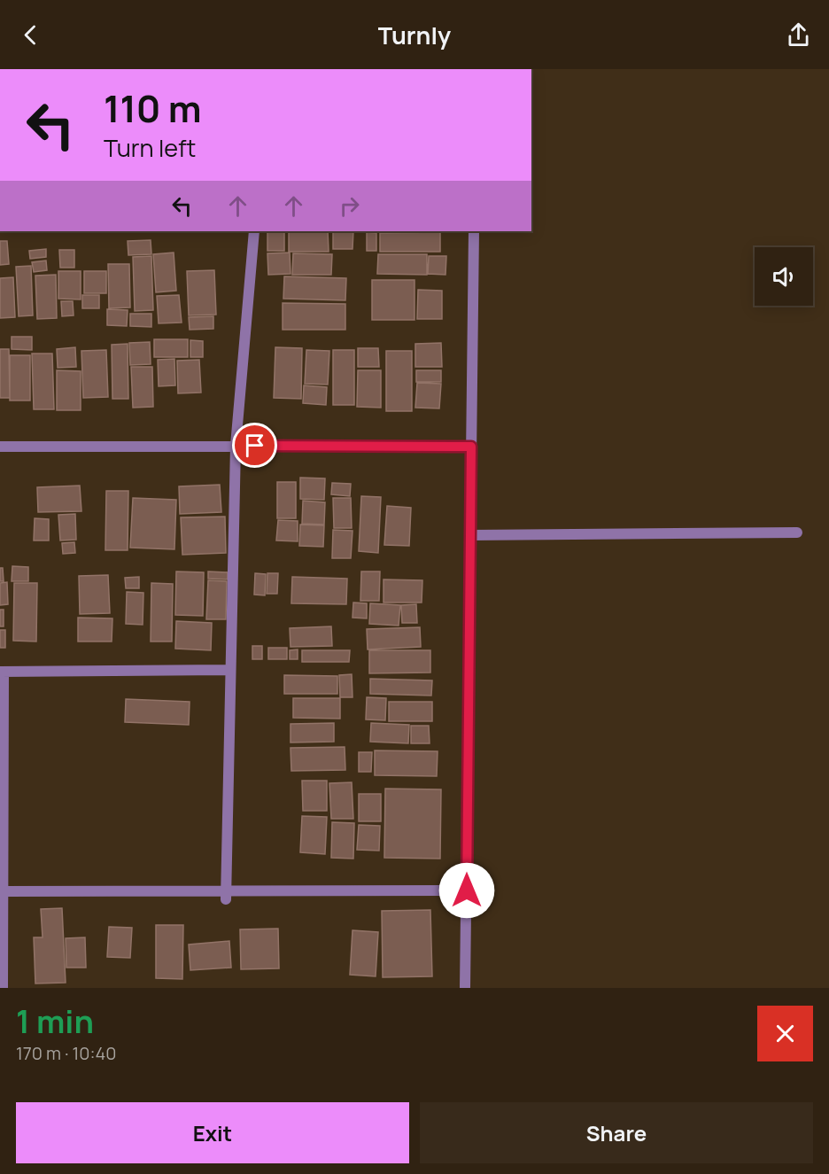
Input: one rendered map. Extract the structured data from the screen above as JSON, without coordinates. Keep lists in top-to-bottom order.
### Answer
{
  "page": {
    "header": "Turnly",
    "turn": ["110 m", "Turn left"],
    "heading": ["1 min", "170 m · 10:40"],
    "buttons": ["Exit", "Share"]
  }
}
